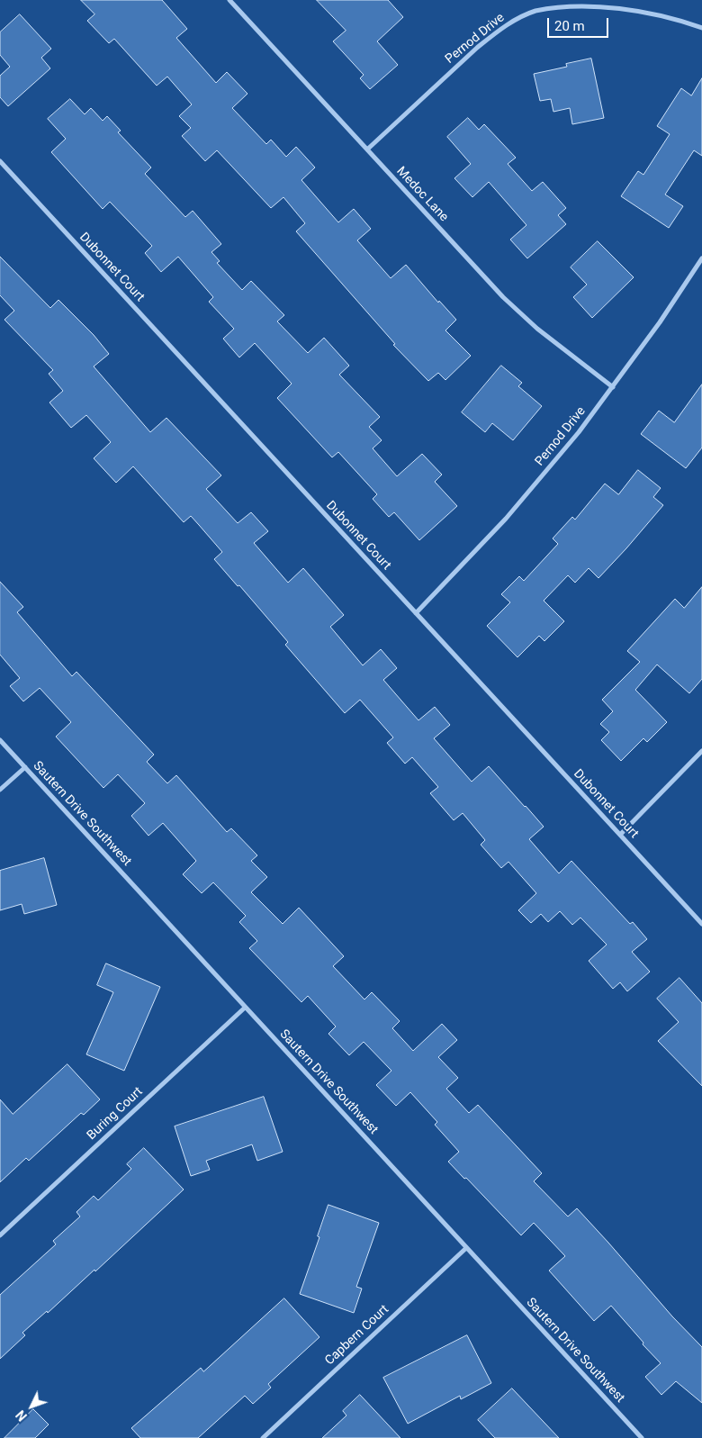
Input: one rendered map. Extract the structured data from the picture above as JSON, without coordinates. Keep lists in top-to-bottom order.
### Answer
{
  "streets": {
    "street": [
      "Pernod Drive",
      "Medoc Lane",
      "Dubonnet Court",
      "Sautern Drive Southwest",
      "Buring Court",
      "Capbern Court"
    ]
  },
  "crossings": [
    ["Pernod Drive", "Medoc Lane"],
    ["Pernod Drive", "Dubonnet Court"],
    ["Sautern Drive Southwest", "Buring Court"],
    ["Sautern Drive Southwest", "Capbern Court"]
  ],
  "scale_bar": "20 m",
  "north": "bottom left"
}
